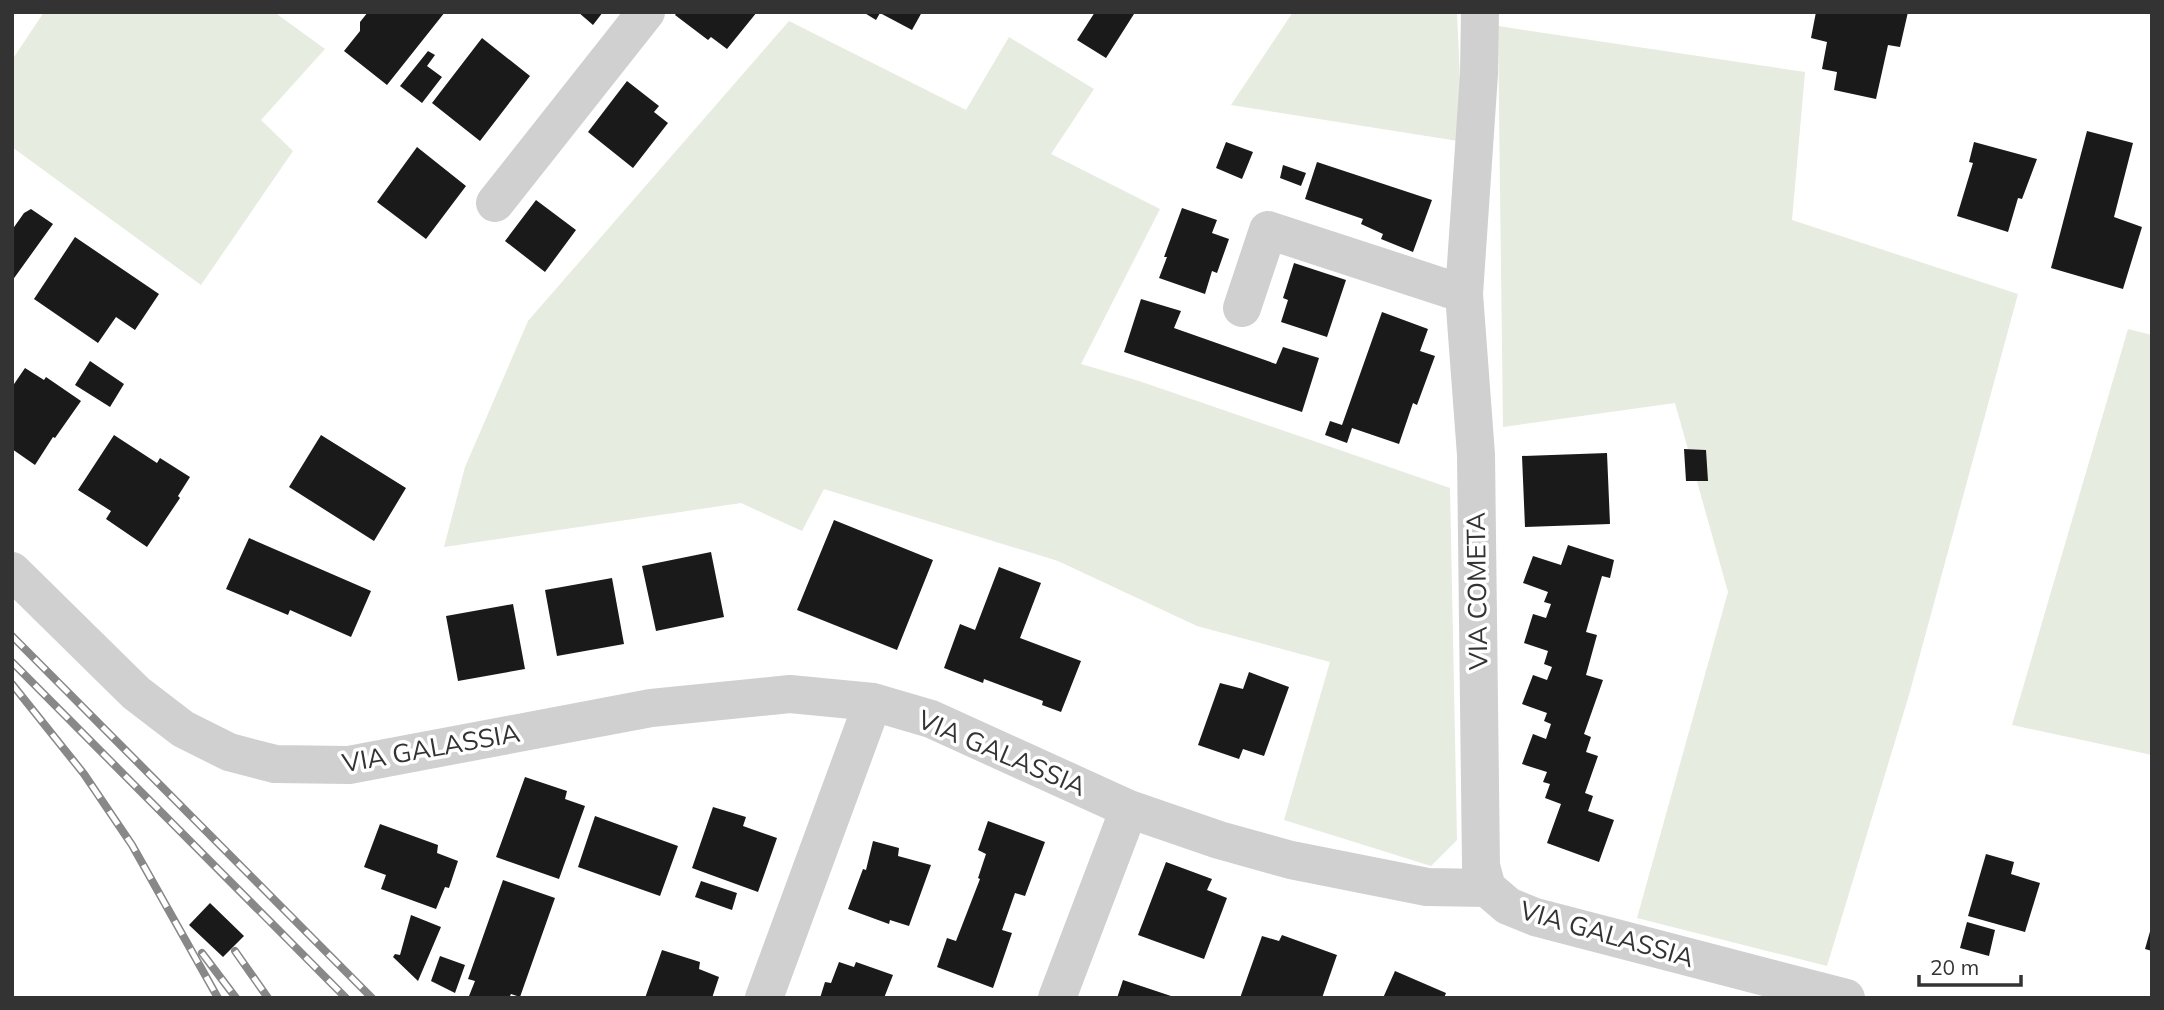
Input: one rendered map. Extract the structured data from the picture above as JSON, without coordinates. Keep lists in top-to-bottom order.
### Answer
{
  "streets": {
    "street": ["VIA COMETA", "VIA GALASSIA"]
  },
  "crossings": [
    ["VIA COMETA", "VIA GALASSIA"]
  ],
  "scale_bar": "20 m"
}
